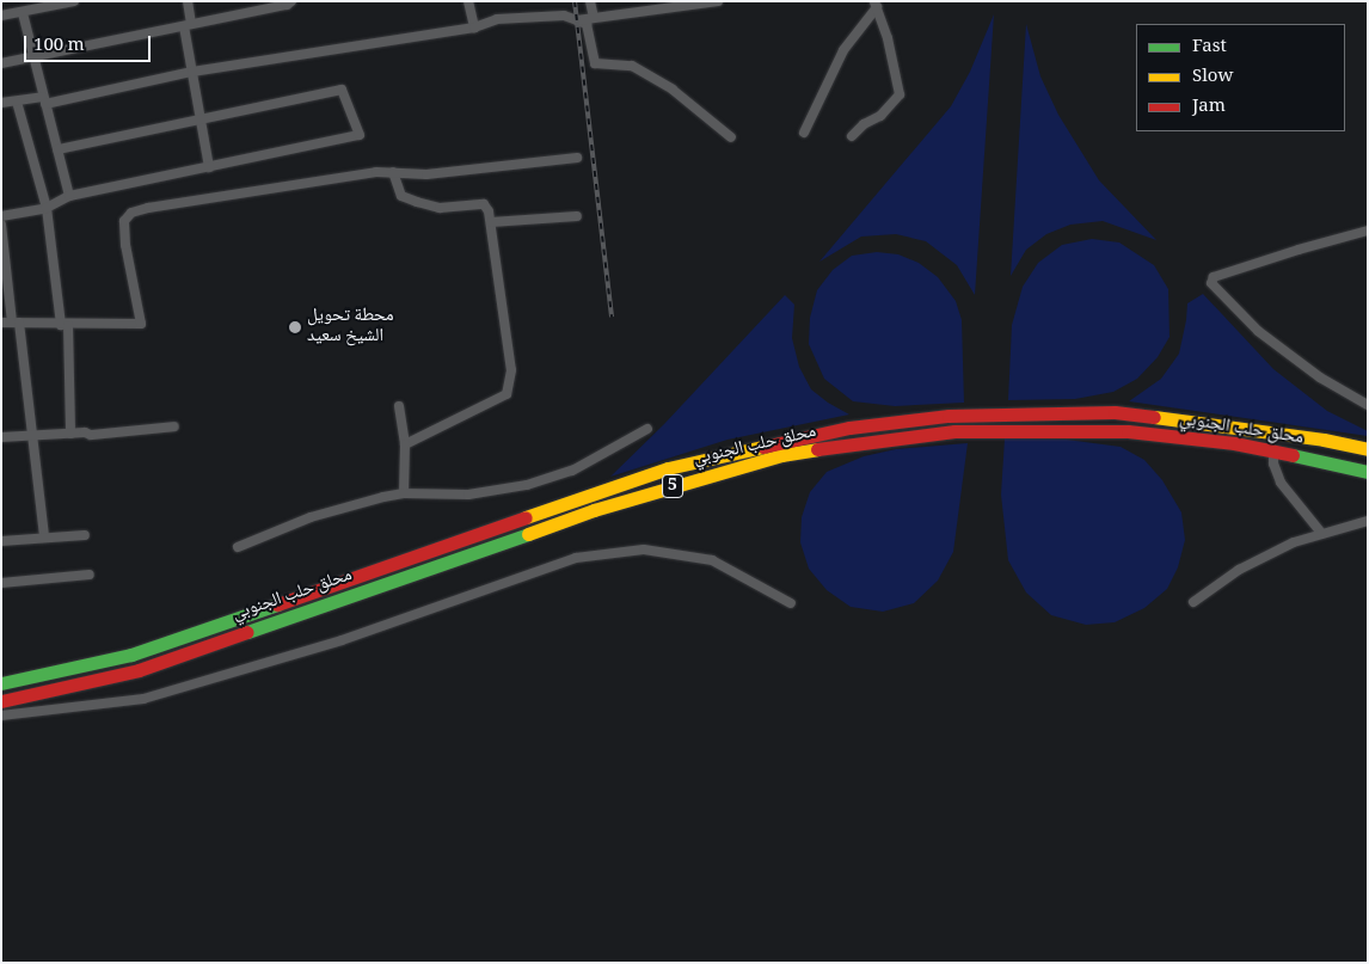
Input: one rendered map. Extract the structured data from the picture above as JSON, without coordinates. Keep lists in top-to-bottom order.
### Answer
{
  "streets": {
    "highway": ["محلق حلب الجنوبي", "5"]
  },
  "places": ["محطة تحويل الشيخ سعيد"],
  "legend": ["Fast", "Slow", "Jam"],
  "scale_bar": "100 m"
}
